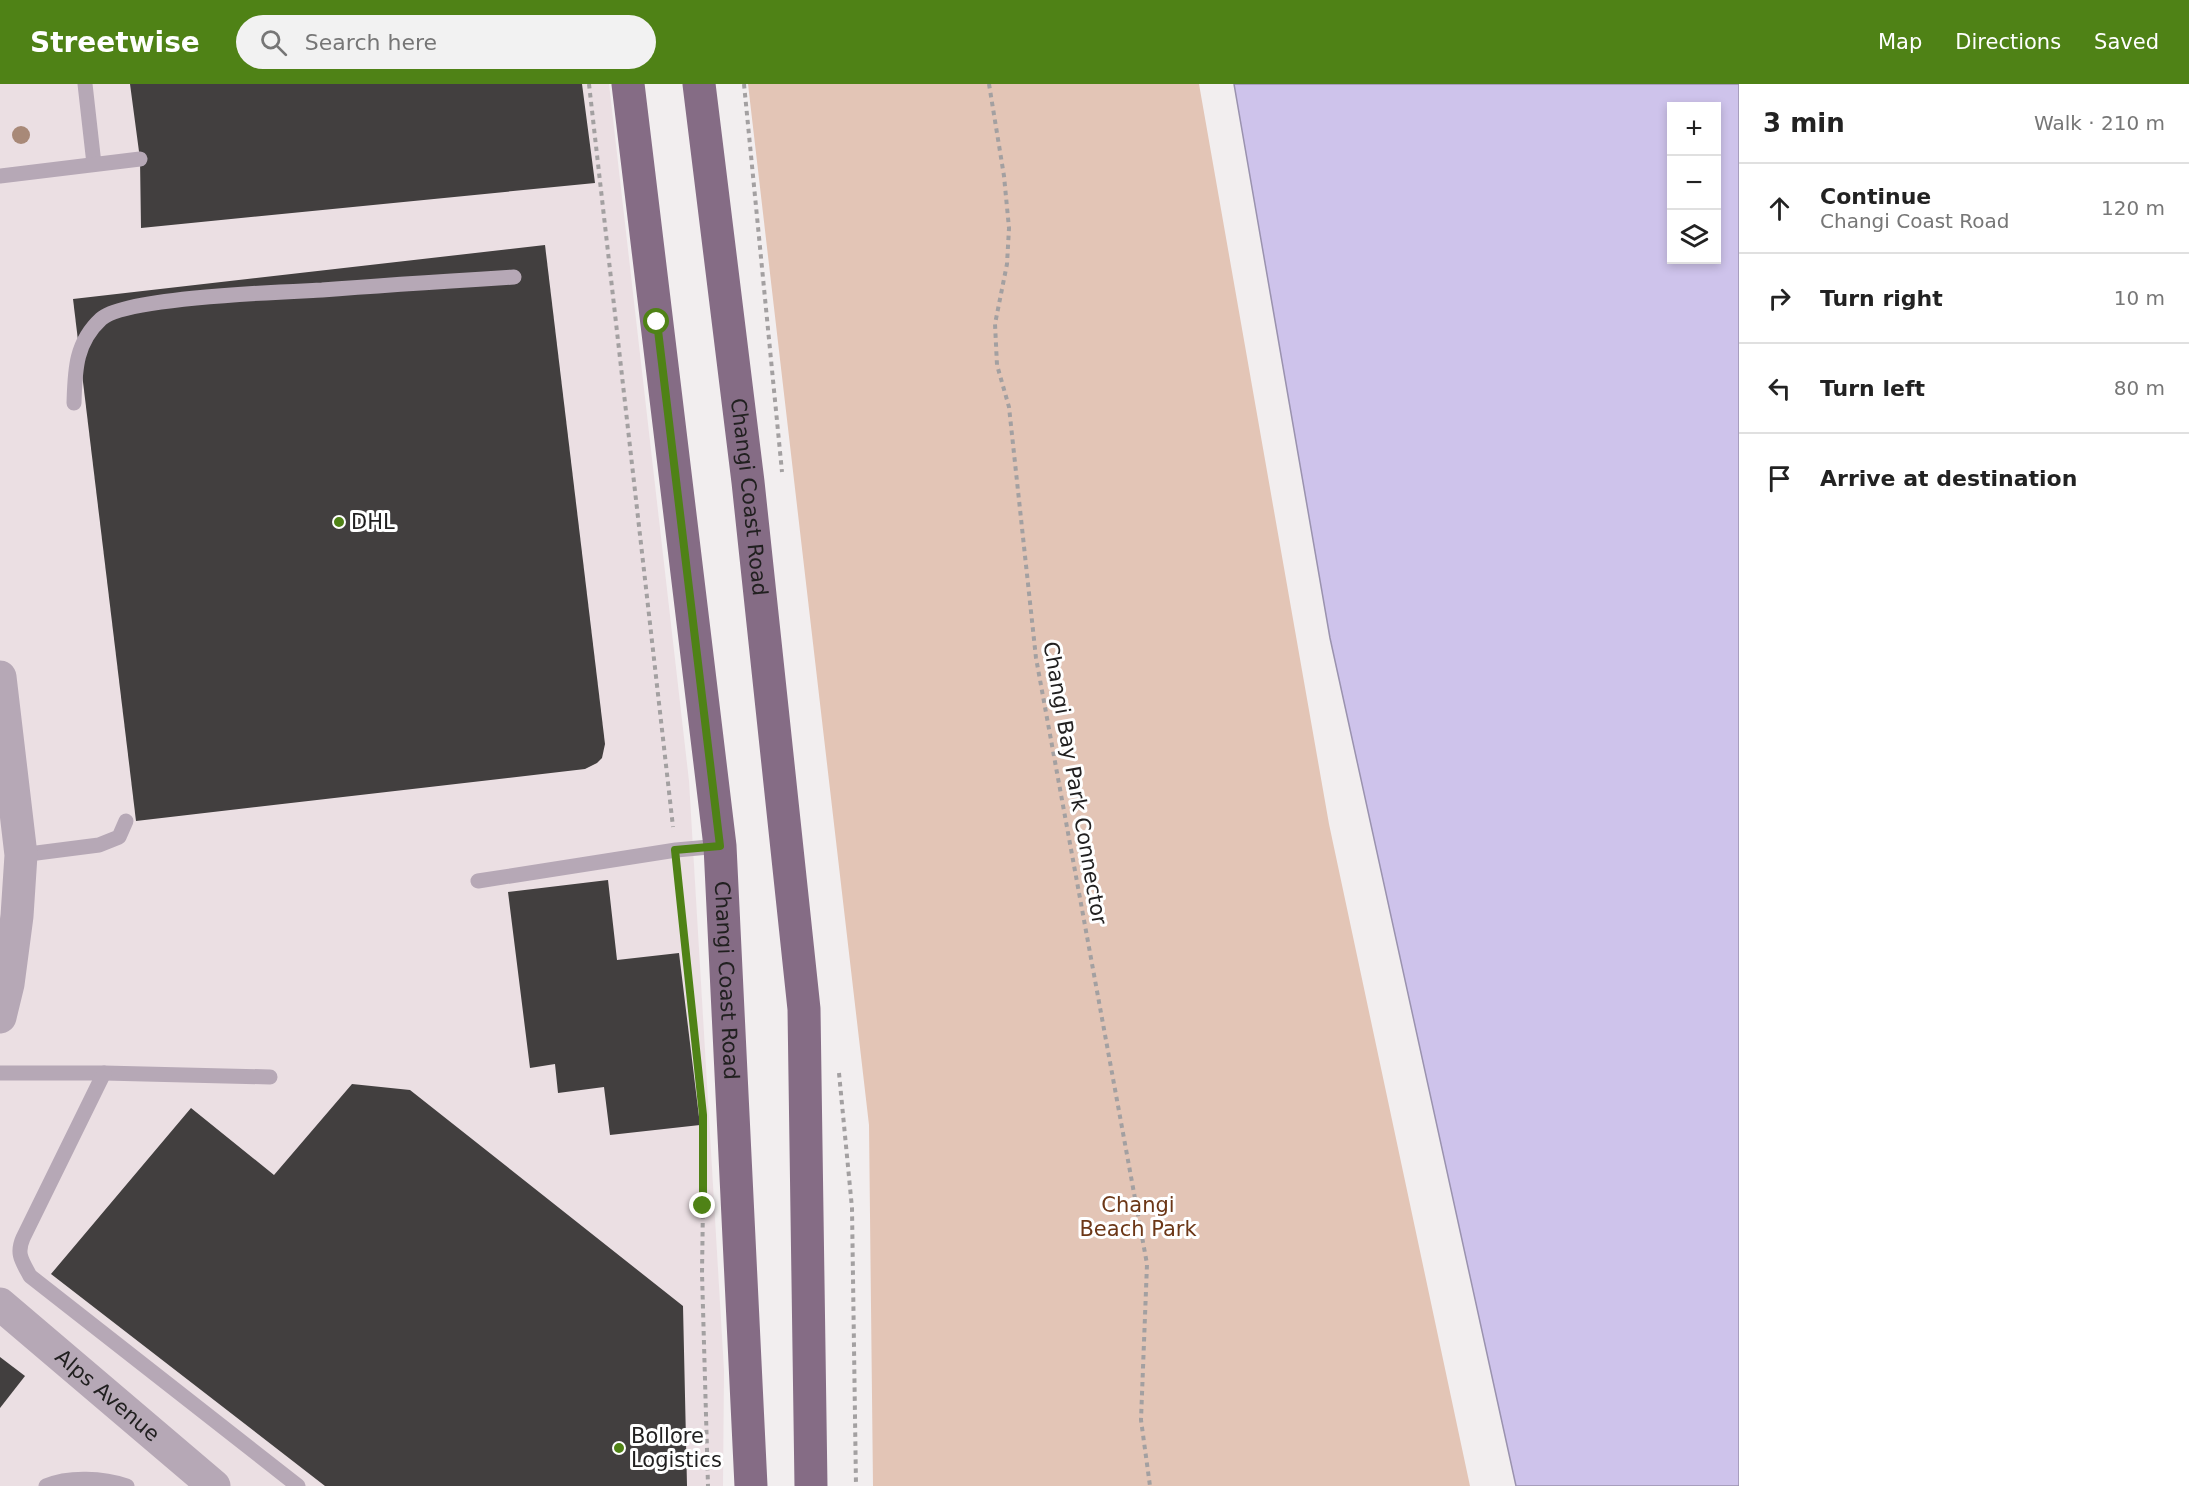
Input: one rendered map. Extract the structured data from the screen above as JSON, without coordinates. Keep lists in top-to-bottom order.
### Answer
{
  "streets": {
    "main road": ["Changi Coast Road"],
    "street": ["Alps Avenue"],
    "path": ["Changi Bay Park Connector"]
  },
  "parks": ["Changi Beach Park"],
  "places": ["DHL", "Bollore Logistics"],
  "page": {
    "header": "Streetwise",
    "search": "Search here",
    "nav": ["Map", "Directions", "Saved"],
    "heading": ["3 min", "Walk · 210 m"],
    "map_buttons": ["+", "−"],
    "list": [
      ["Continue", "Changi Coast Road", "120 m"],
      ["Turn right", "10 m"],
      ["Turn left", "80 m"],
      "Arrive at destination"
    ]
  }
}
